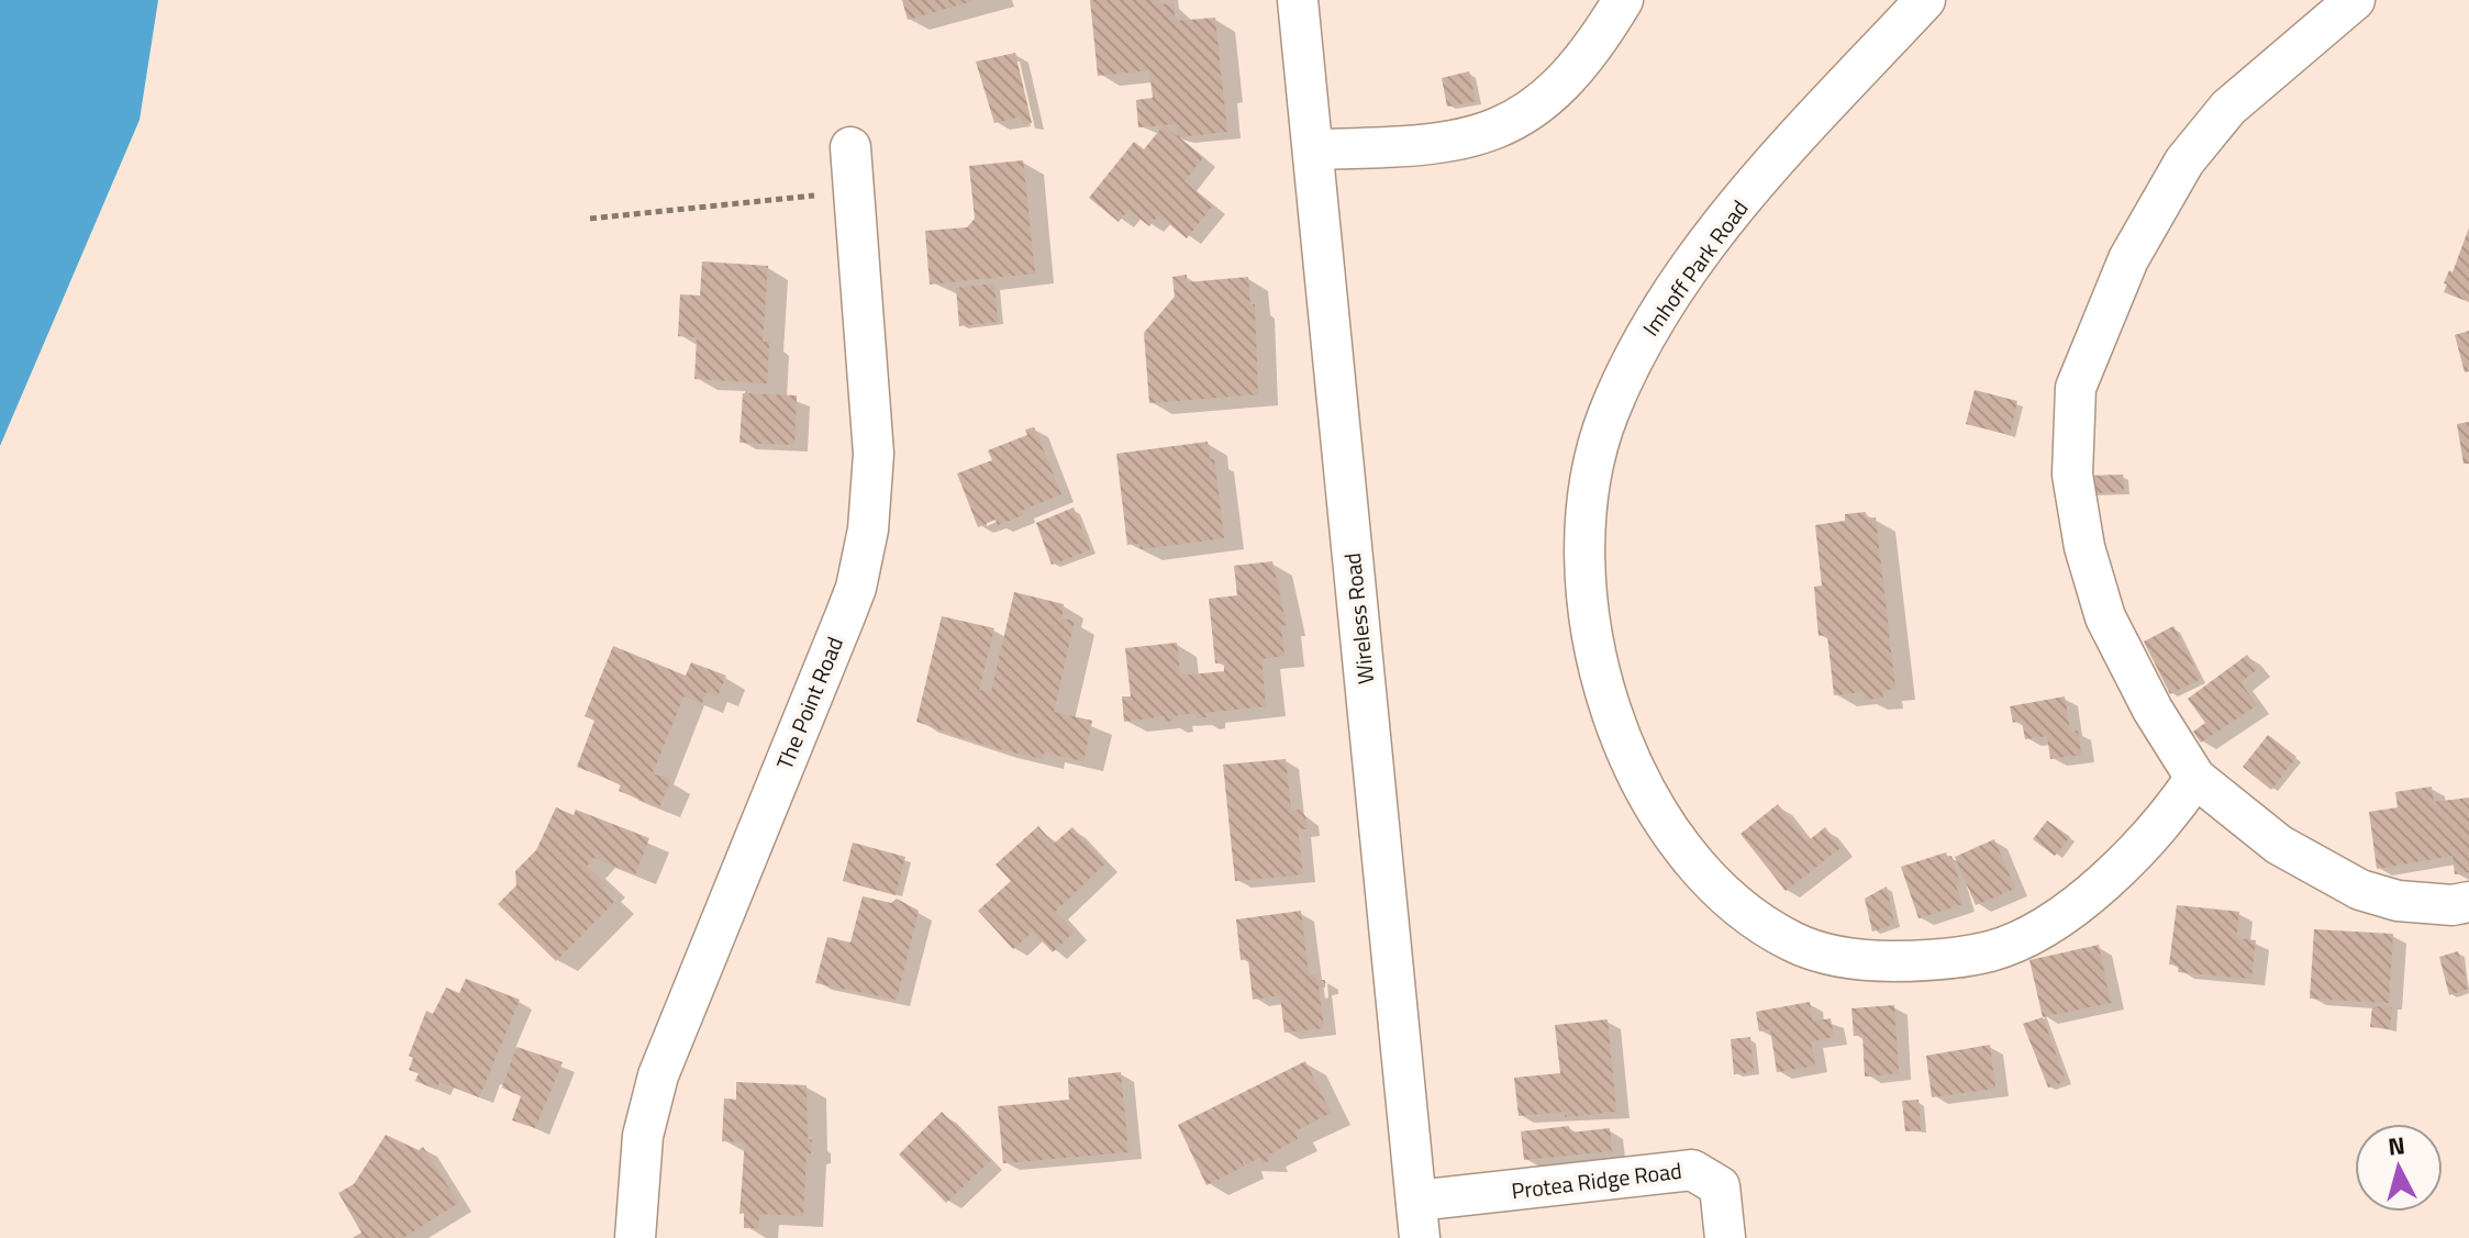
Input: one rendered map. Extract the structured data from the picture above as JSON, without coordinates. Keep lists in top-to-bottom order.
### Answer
{
  "streets": {
    "street": [
      "Imhoff Park Road",
      "Wireless Road",
      "The Point Road",
      "Protea Ridge Road"
    ]
  },
  "crossings": [
    ["Wireless Road", "Protea Ridge Road"]
  ],
  "north": "top"
}
